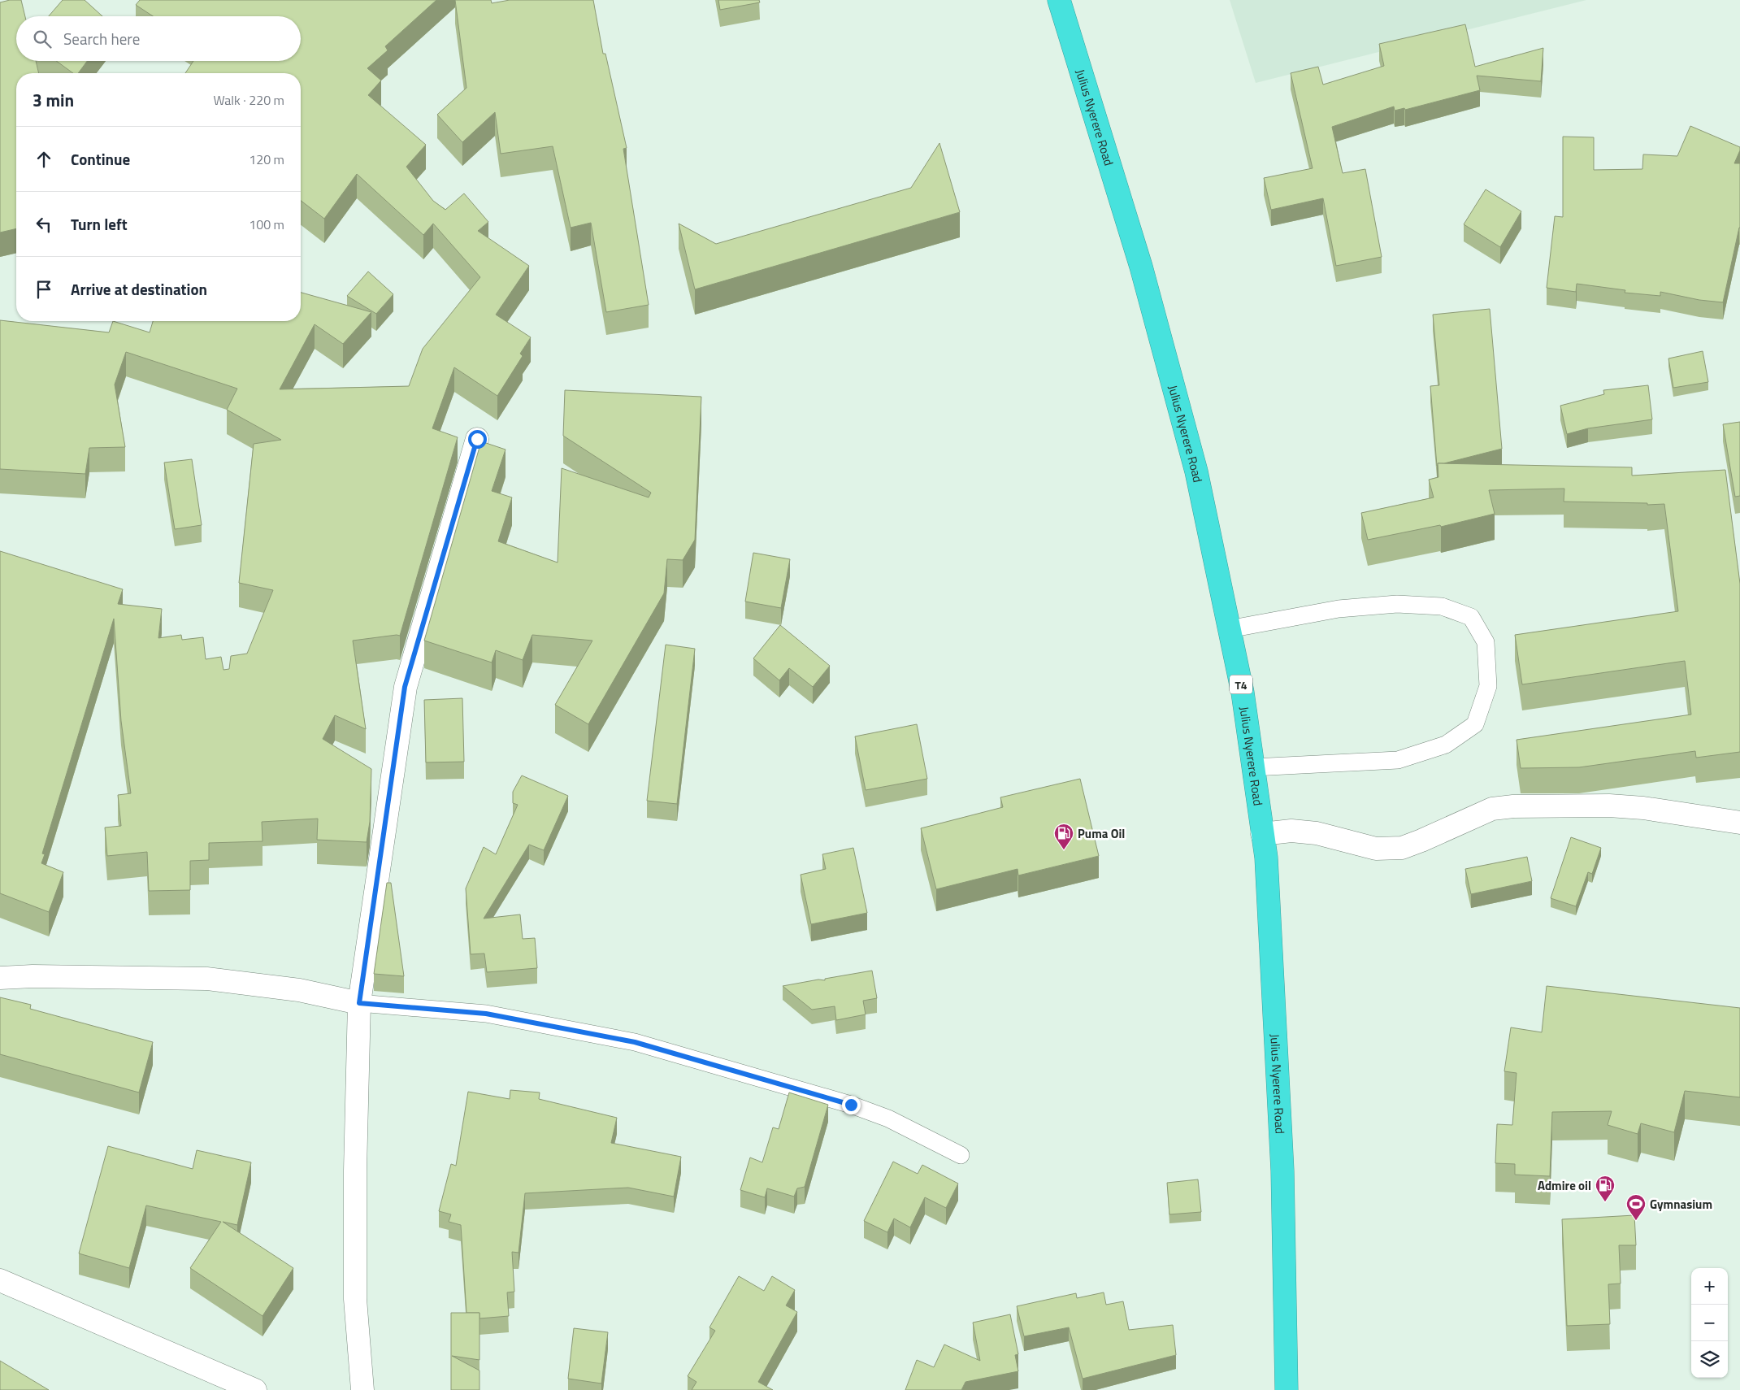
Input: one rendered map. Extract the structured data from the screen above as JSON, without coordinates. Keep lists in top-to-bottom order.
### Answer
{
  "streets": {
    "highway": ["Julius Nyerere Road", "T4"]
  },
  "places": {
    "fuel station": ["Puma Oil", "Admire oil"],
    "sports": ["Gymnasium"]
  },
  "page": {
    "search": "Search here",
    "heading": ["3 min", "Walk · 220 m"],
    "list": [
      ["Continue", "120 m"],
      ["Turn left", "100 m"],
      "Arrive at destination"
    ],
    "map_buttons": ["+", "−"]
  }
}
